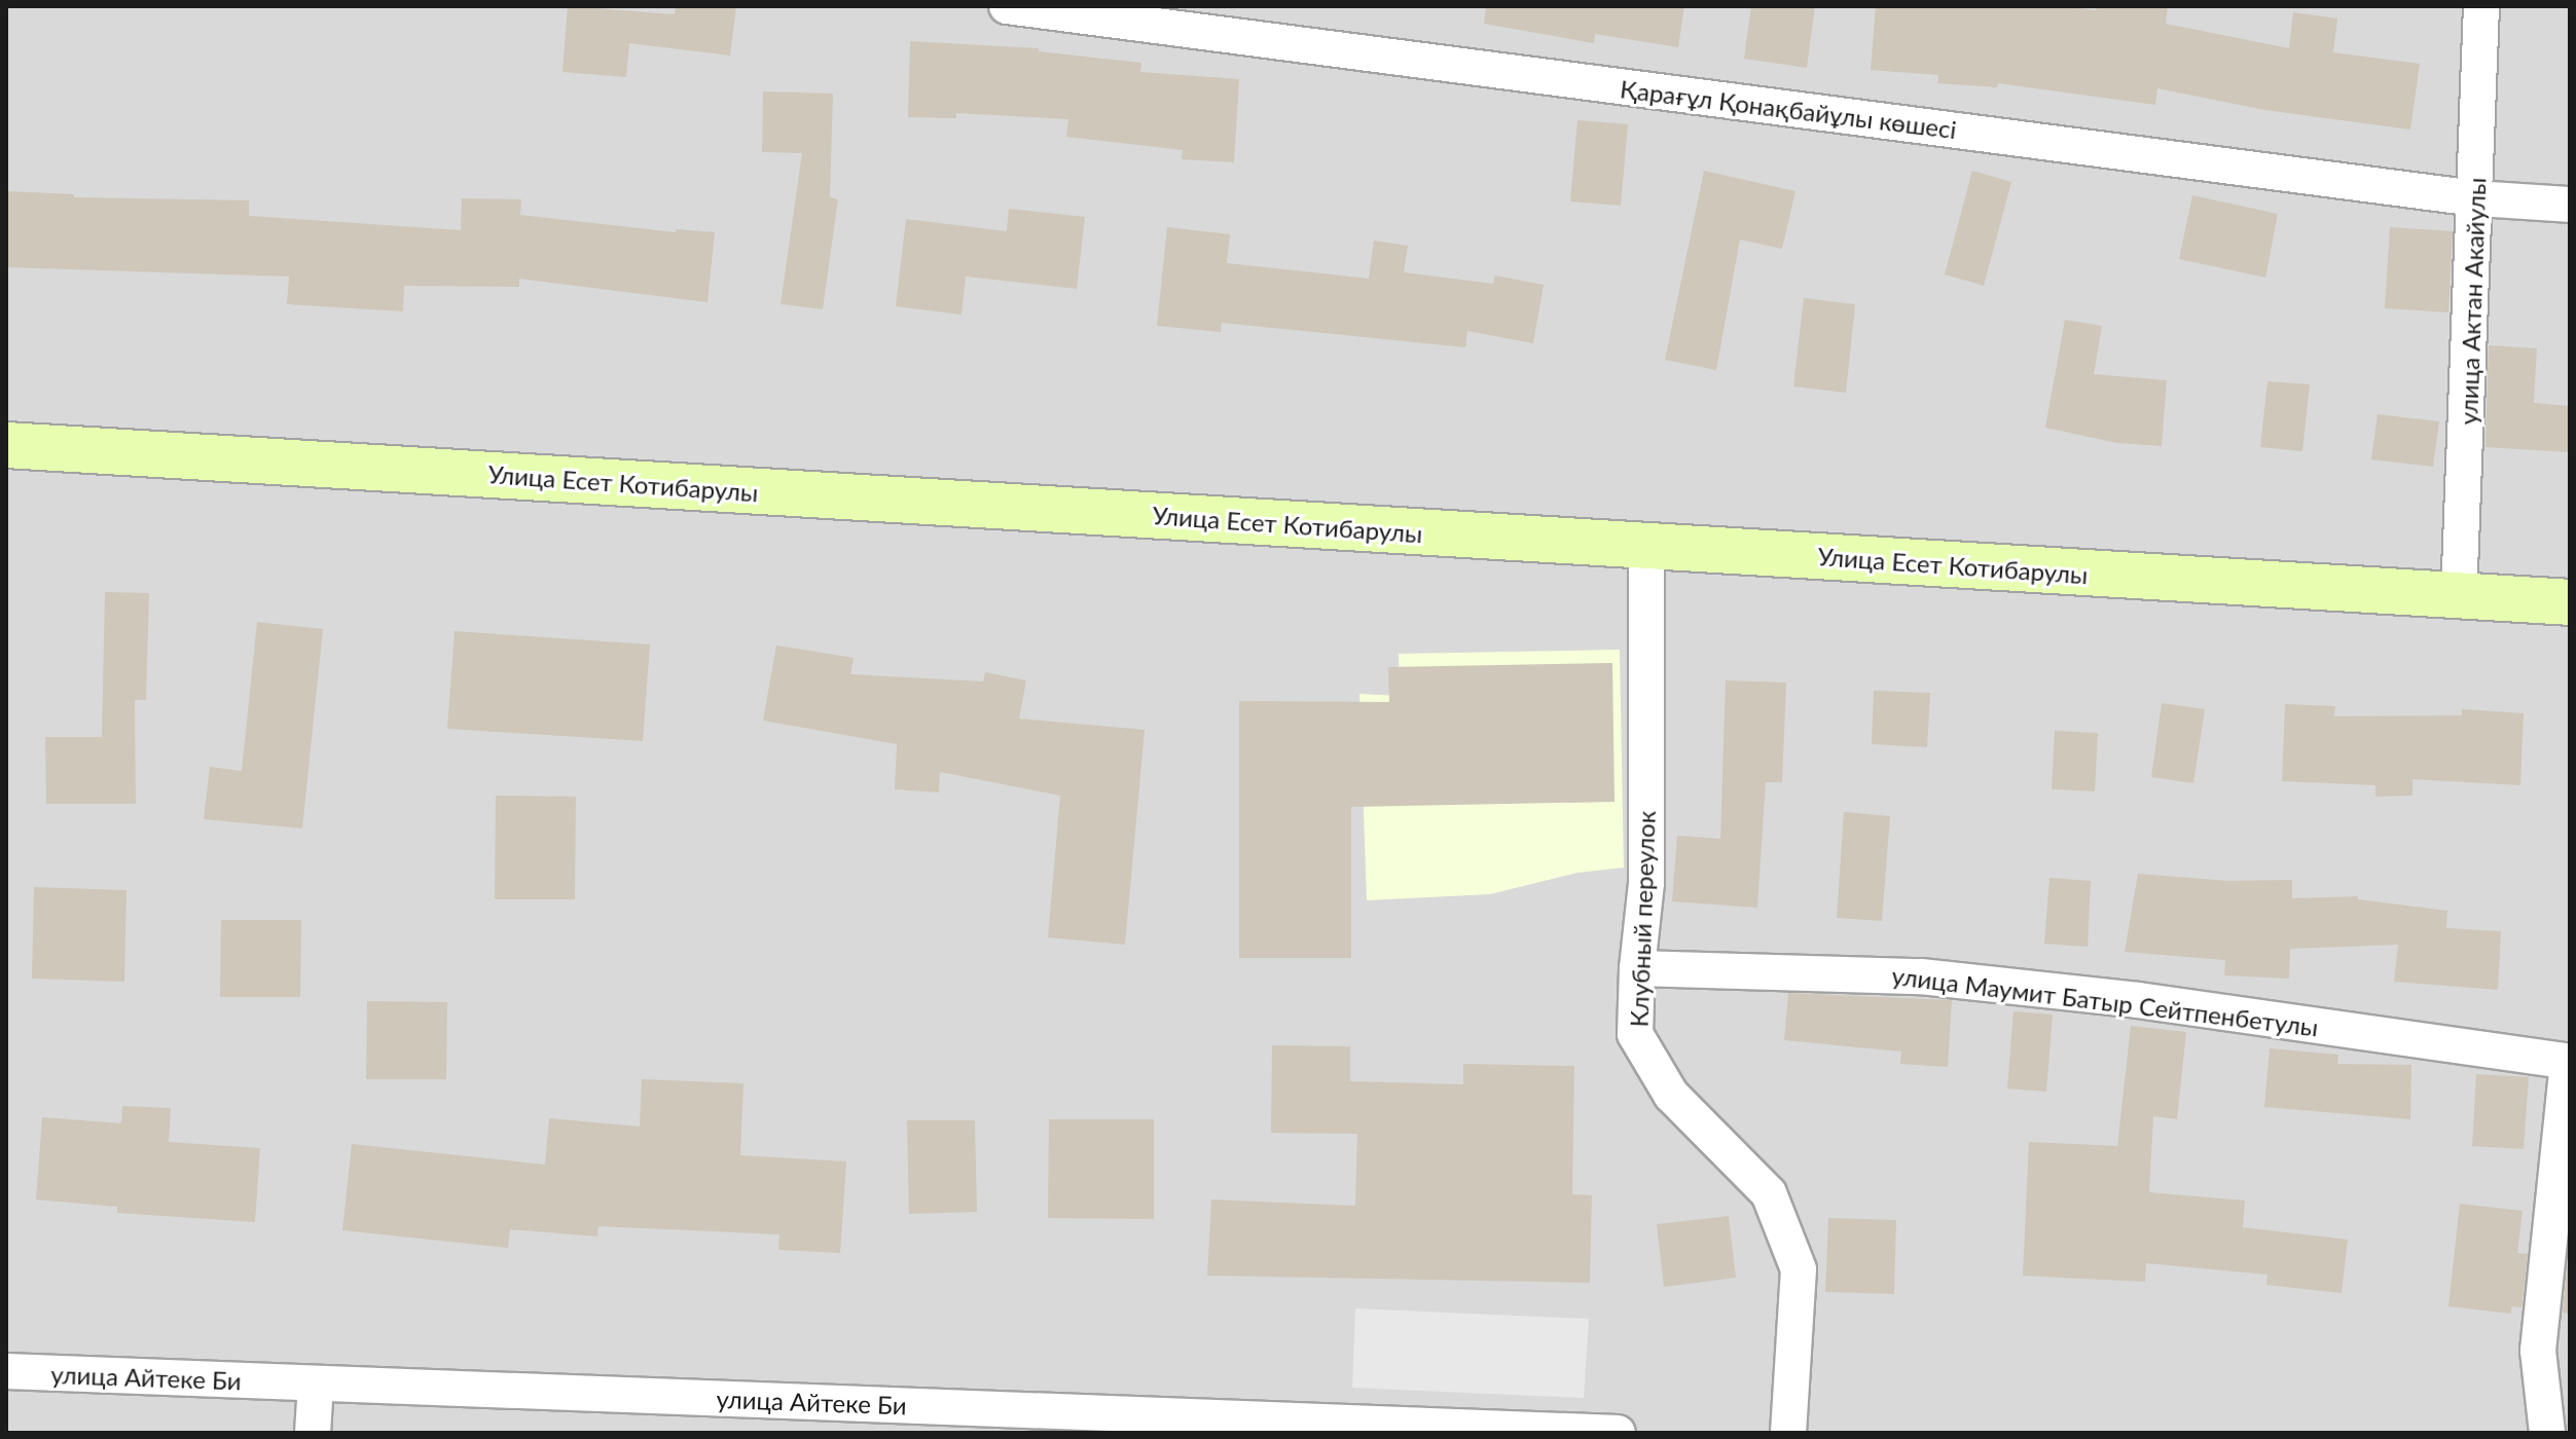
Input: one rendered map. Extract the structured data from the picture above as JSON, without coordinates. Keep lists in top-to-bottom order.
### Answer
{
  "streets": {
    "main road": ["Улица Есет Котибарулы"],
    "street": [
      "Қарағұл Қонақбайұлы көшесі",
      "улица Актан Акайулы",
      "Клубный переулок",
      "улица Маумит Батыр Сейтпенбетулы",
      "улица Айтеке Би"
    ]
  },
  "crossings": [
    ["Қарағұл Қонақбайұлы көшесі", "улица Актан Акайулы"],
    ["улица Актан Акайулы", "Улица Есет Котибарулы"],
    ["Улица Есет Котибарулы", "Клубный переулок"],
    ["Клубный переулок", "улица Маумит Батыр Сейтпенбетулы"]
  ]
}
